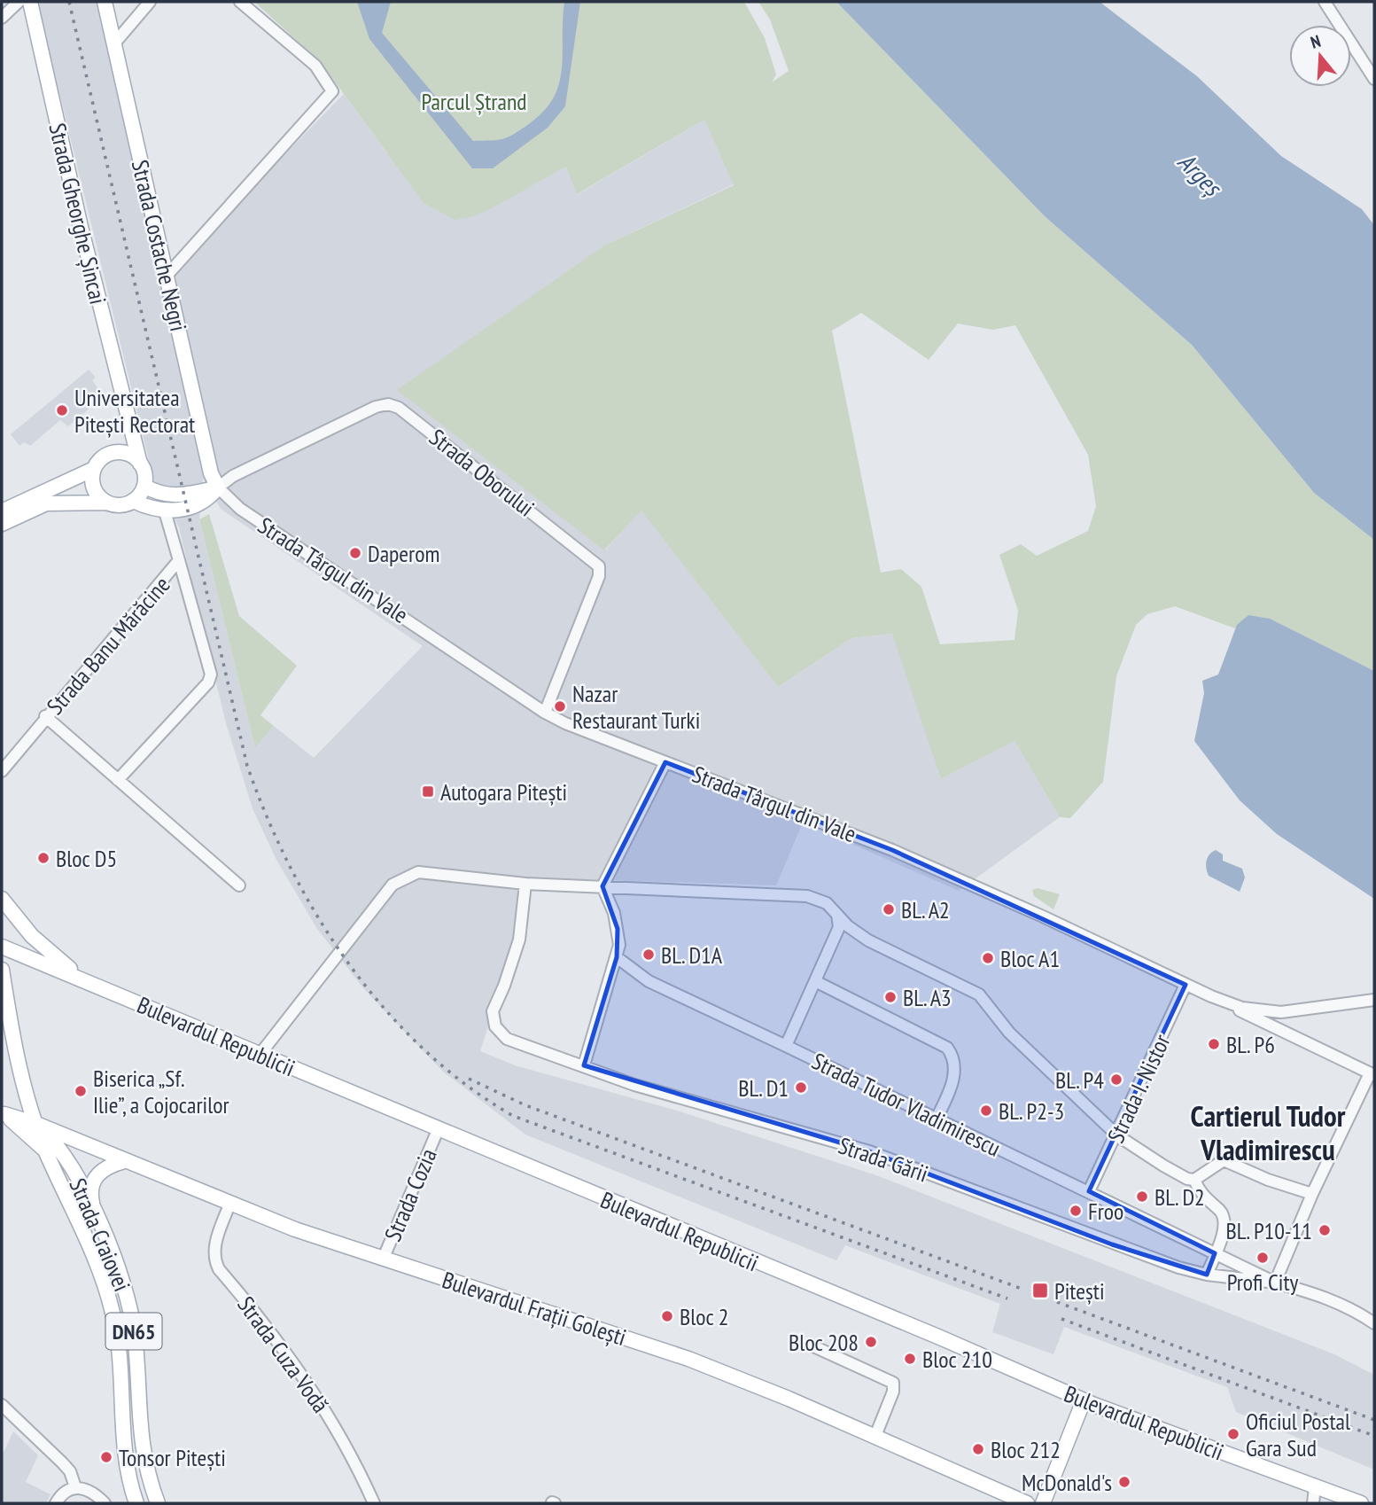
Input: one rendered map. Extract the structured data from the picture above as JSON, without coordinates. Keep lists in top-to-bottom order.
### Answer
{
  "streets": {
    "main road": [
      "Strada Gheorghe Șincai",
      "Strada Costache Negri",
      "Bulevardul Republicii",
      "Strada Craiovei",
      "Bulevardul Frații Golești",
      "DN65"
    ],
    "street": [
      "Strada Oborului",
      "Strada Târgul din Vale",
      "Strada Banu Mărăcine",
      "Strada I. Nistor",
      "Strada Tudor Vladimirescu",
      "Strada Gării",
      "Strada Cozia",
      "Strada Cuza Vodă"
    ]
  },
  "crossings": [
    ["Strada Costache Negri", "Strada Oborului"],
    ["Strada Costache Negri", "Strada Târgul din Vale"],
    ["Strada Oborului", "Strada Târgul din Vale"],
    ["Strada Târgul din Vale", "Strada I. Nistor"],
    ["Bulevardul Republicii", "Strada Cozia"],
    ["Strada I. Nistor", "Strada Tudor Vladimirescu"],
    ["Strada Tudor Vladimirescu", "Strada Gării"],
    ["Strada Cozia", "Bulevardul Frații Golești"],
    ["Strada Craiovei", "Bulevardul Frații Golești"],
    ["Strada Craiovei", "DN65"],
    ["Bulevardul Frații Golești", "DN65"],
    ["Bulevardul Frații Golești", "Strada Cuza Vodă"]
  ],
  "districts": ["Cartierul Tudor Vladimirescu"],
  "water": ["Argeș"],
  "parks": ["Parcul Ștrand"],
  "places": {
    "other": [
      "Universitatea Pitești Rectorat",
      "Daperom",
      "Nazar Restaurant Turki",
      "Bloc D5",
      "BL. A2",
      "BL. D1A",
      "Bloc A1",
      "BL. A3",
      "BL. P6",
      "BL. P4",
      "BL. D1",
      "Biserica „Sf. Ilie”, a Cojocarilor",
      "BL. P2-3",
      "BL. D2",
      "Froo",
      "BL. P10-11",
      "Profi City",
      "Bloc 2",
      "Bloc 208",
      "Bloc 210",
      "Oficiul Postal Gara Sud",
      "Bloc 212",
      "Tonsor Pitești",
      "McDonald's"
    ],
    "transit": ["Autogara Pitești", "Pitești"]
  },
  "north": "top"
}
